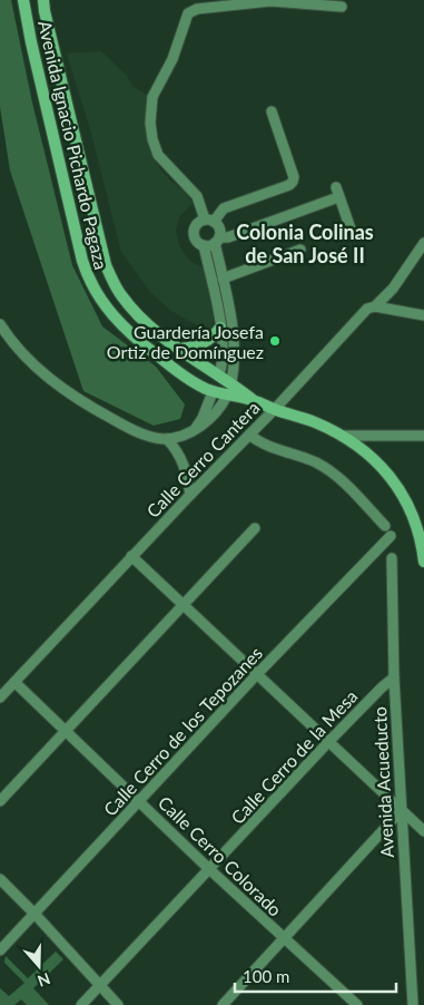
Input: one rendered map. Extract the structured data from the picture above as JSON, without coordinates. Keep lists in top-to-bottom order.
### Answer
{
  "streets": {
    "main road": ["Avenida Ignacio Pichardo Pagaza"],
    "street": [
      "Calle Cerro Cantera",
      "Calle Cerro de los Tepozanes",
      "Calle Cerro de la Mesa",
      "Avenida Acueducto",
      "Calle Cerro Colorado"
    ]
  },
  "crossings": [
    ["Calle Cerro Cantera", "Calle Cerro Colorado"],
    ["Calle Cerro de los Tepozanes", "Calle Cerro Colorado"],
    ["Calle Cerro de la Mesa", "Avenida Acueducto"],
    ["Calle Cerro de la Mesa", "Calle Cerro Colorado"]
  ],
  "districts": ["Colonia Colinas de San José II"],
  "places": ["Guardería Josefa Ortiz de Domínguez"],
  "scale_bar": "100 m",
  "north": "bottom"
}
